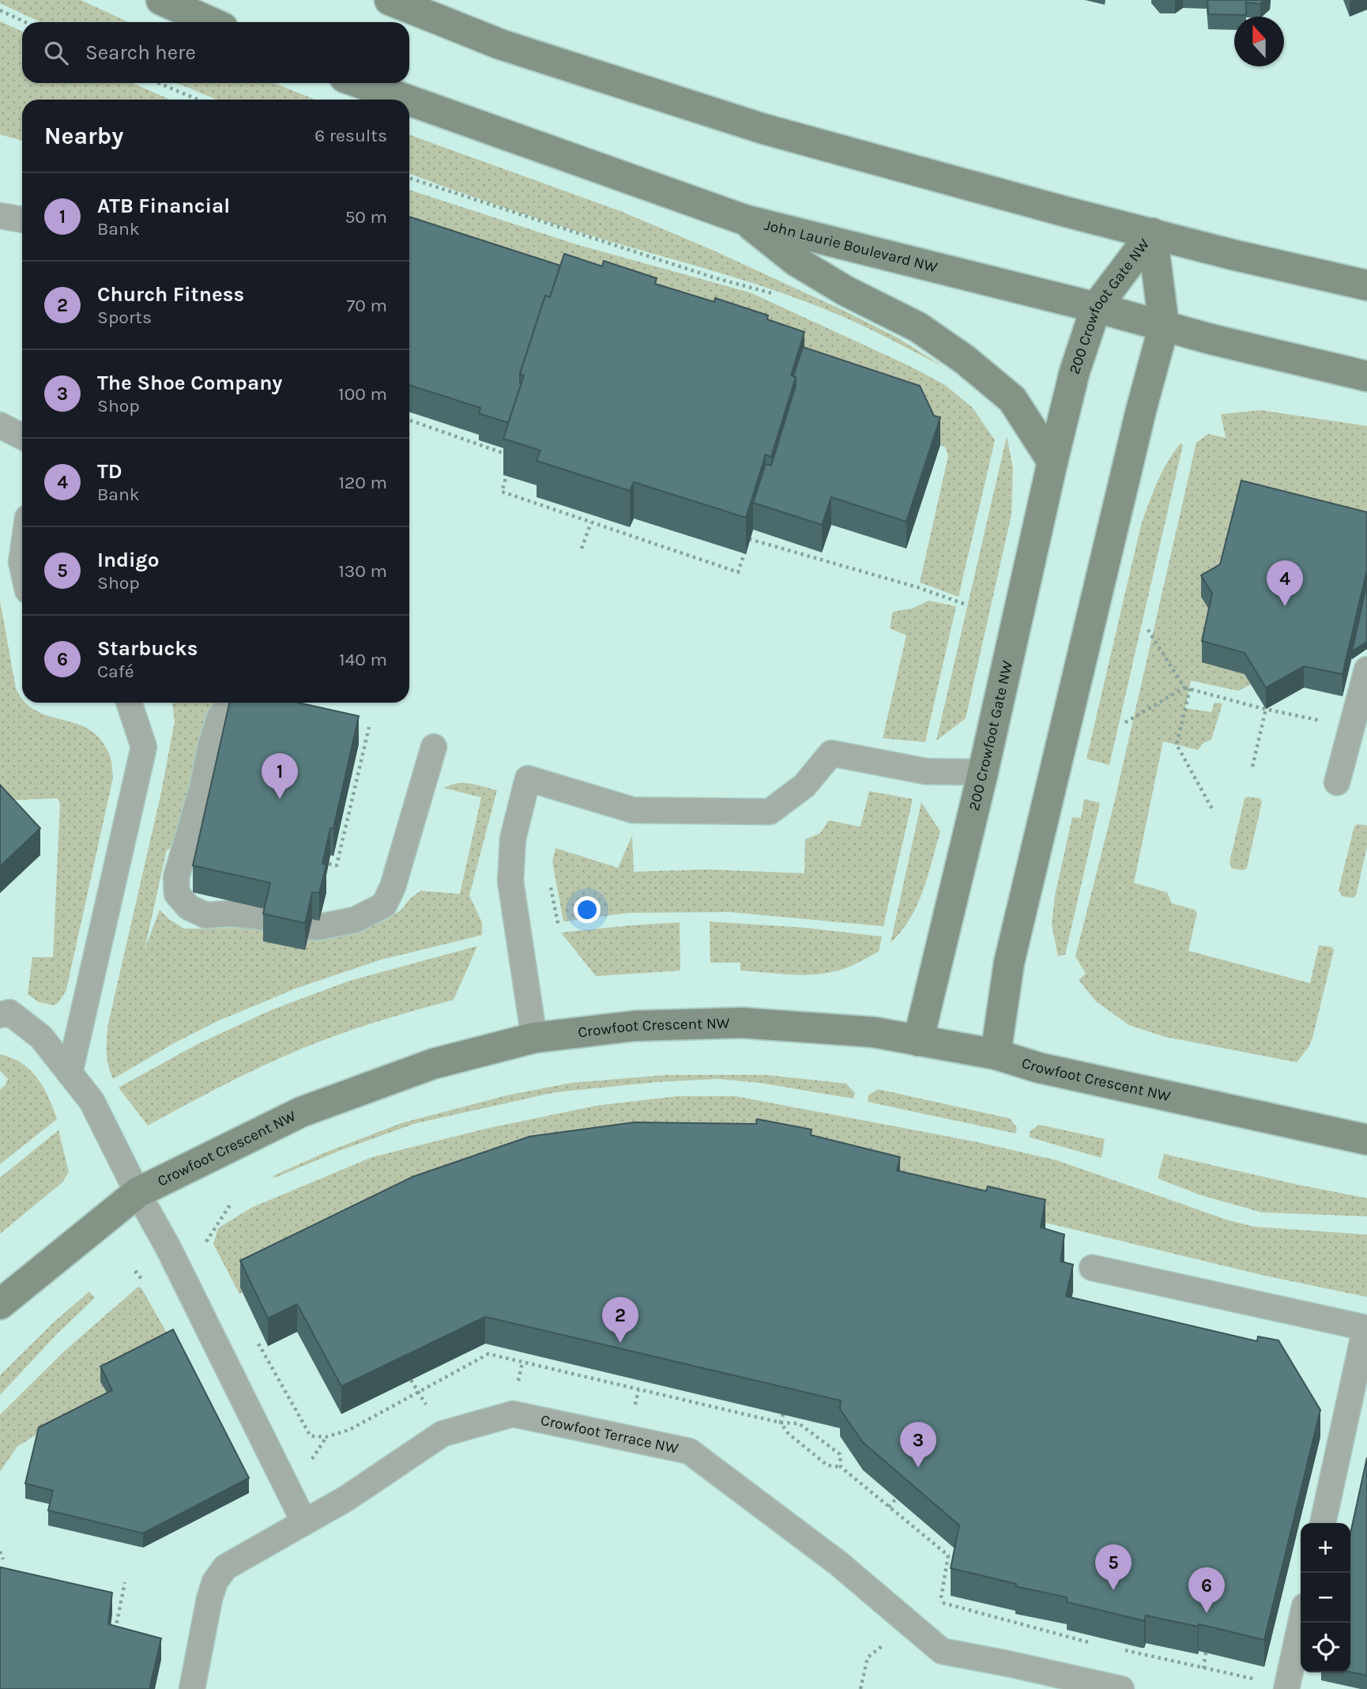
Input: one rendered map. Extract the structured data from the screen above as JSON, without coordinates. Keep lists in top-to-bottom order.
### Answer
{
  "streets": {
    "street": ["John Laurie Boulevard NW", "200 Crowfoot Gate NW", "Crowfoot Crescent NW"],
    "lane": ["Crowfoot Terrace NW"]
  },
  "crossings": [
    ["John Laurie Boulevard NW", "200 Crowfoot Gate NW"],
    ["200 Crowfoot Gate NW", "Crowfoot Crescent NW"]
  ],
  "north": "top",
  "page": {
    "search": "Search here",
    "heading": ["Nearby", "6 results"],
    "list": [
      {
        "mark": "1",
        "name": "ATB Financial",
        "note": "Bank",
        "value": "50 m"
      },
      {
        "mark": "2",
        "name": "Church Fitness",
        "note": "Sports",
        "value": "70 m"
      },
      {
        "mark": "3",
        "name": "The Shoe Company",
        "note": "Shop",
        "value": "100 m"
      },
      {
        "mark": "4",
        "name": "TD",
        "note": "Bank",
        "value": "120 m"
      },
      {
        "mark": "5",
        "name": "Indigo",
        "note": "Shop",
        "value": "130 m"
      },
      {
        "mark": "6",
        "name": "Starbucks",
        "note": "Café",
        "value": "140 m"
      }
    ],
    "pins": [
      "4",
      "1",
      "2",
      "3",
      "5",
      "6"
    ],
    "map_buttons": ["+", "−"]
  }
}
